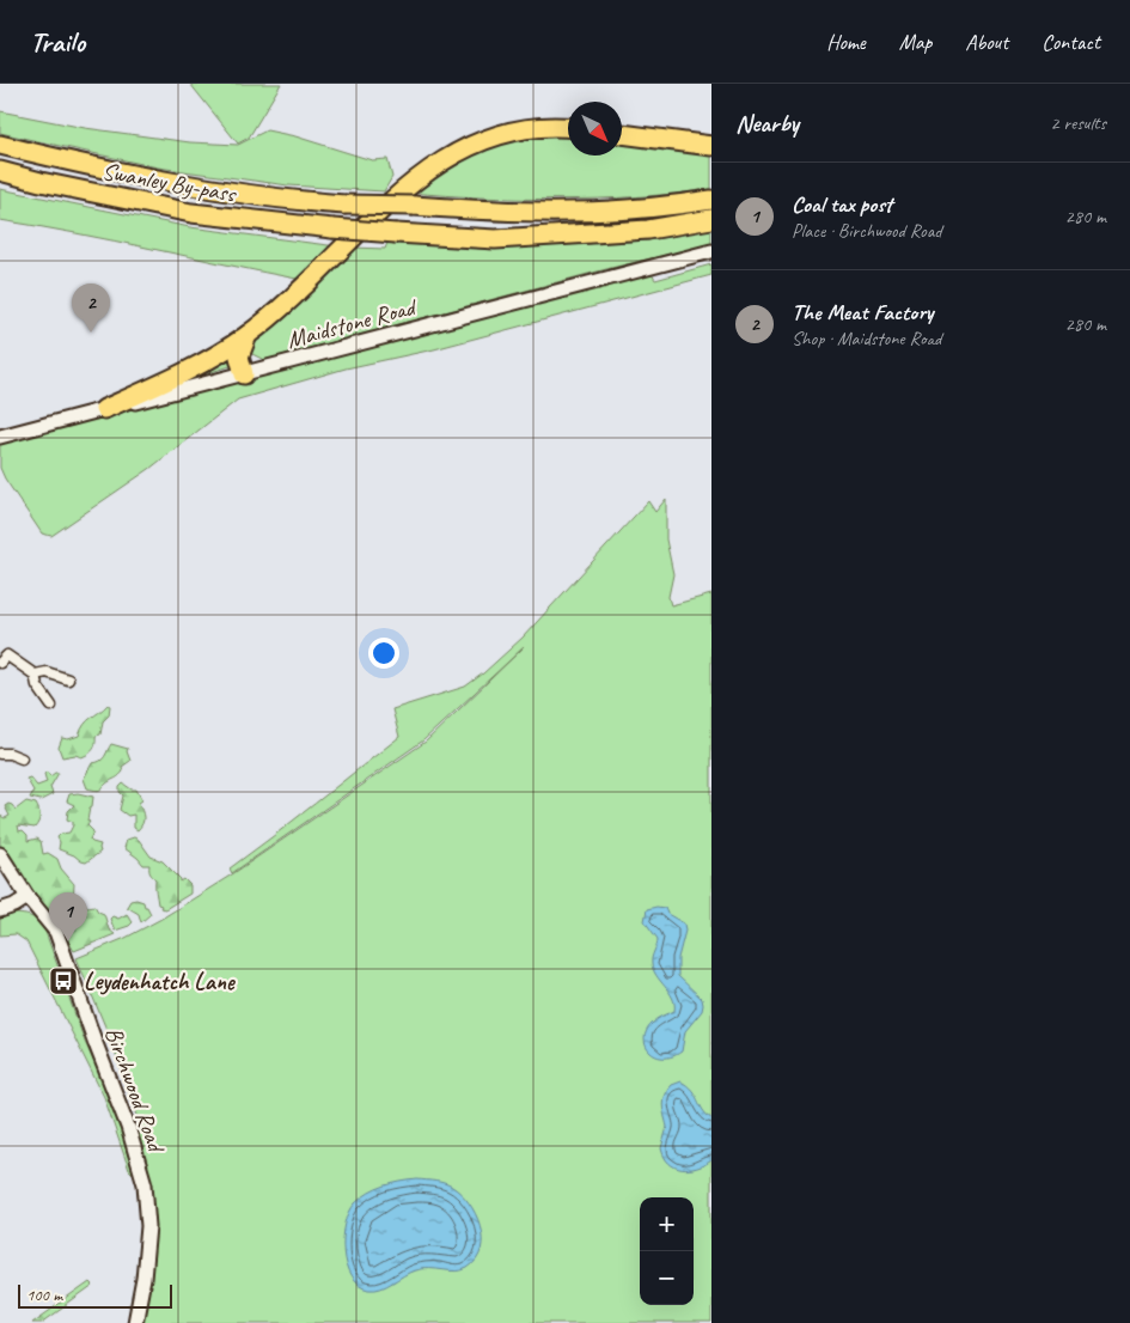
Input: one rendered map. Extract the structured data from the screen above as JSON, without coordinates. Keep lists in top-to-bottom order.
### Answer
{
  "streets": {
    "highway": ["Swanley By-pass"],
    "main road": ["Maidstone Road", "Birchwood Road"]
  },
  "places": {
    "bus stop": ["Leydenhatch Lane"]
  },
  "scale_bar": "100 m",
  "north": "bottom right",
  "page": {
    "header": "Trailo",
    "nav": [
      "Home",
      "Map",
      "About",
      "Contact"
    ],
    "heading": ["Nearby", "2 results"],
    "list": [
      {
        "mark": "1",
        "name": "Coal tax post",
        "note": "Place · Birchwood Road",
        "value": "280 m"
      },
      {
        "mark": "2",
        "name": "The Meat Factory",
        "note": "Shop · Maidstone Road",
        "value": "280 m"
      }
    ],
    "pins": ["2", "1"],
    "map_buttons": ["+", "−"],
    "scale": "100 m"
  }
}
